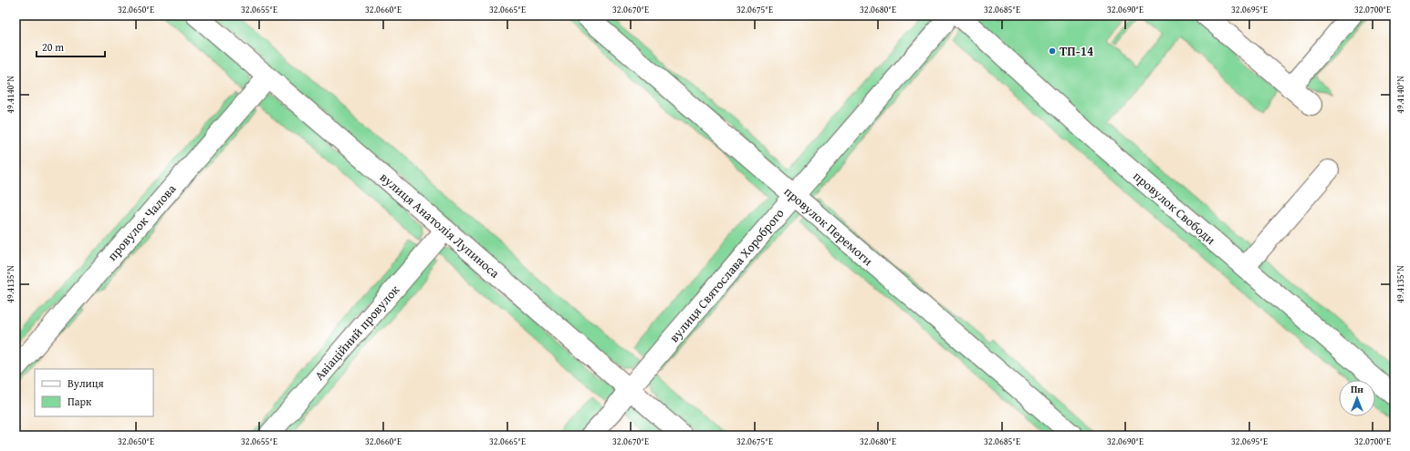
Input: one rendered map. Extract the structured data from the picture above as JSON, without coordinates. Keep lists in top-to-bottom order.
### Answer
{
  "streets": {
    "street": [
      "провулок Свободи",
      "провулок Чалова",
      "вулиця Анатолія Лупиноса",
      "провулок Перемоги",
      "вулиця Святослава Хороброго",
      "Авіаційний провулок"
    ]
  },
  "crossings": [
    ["провулок Чалова", "вулиця Анатолія Лупиноса"],
    ["вулиця Анатолія Лупиноса", "вулиця Святослава Хороброго"],
    ["вулиця Анатолія Лупиноса", "Авіаційний провулок"],
    ["провулок Перемоги", "вулиця Святослава Хороброго"]
  ],
  "places": ["ТП-14"],
  "legend": ["Вулиця", "Парк"],
  "scale_bar": "20 m",
  "north": "top",
  "coordinates": [
    "32.0650°E",
    "32.0655°E",
    "32.0660°E",
    "32.0665°E",
    "32.0670°E",
    "32.0675°E",
    "32.0680°E",
    "32.0685°E",
    "32.0690°E",
    "32.0695°E",
    "32.0700°E",
    "49.4140°N",
    "49.4135°N"
  ]
}
